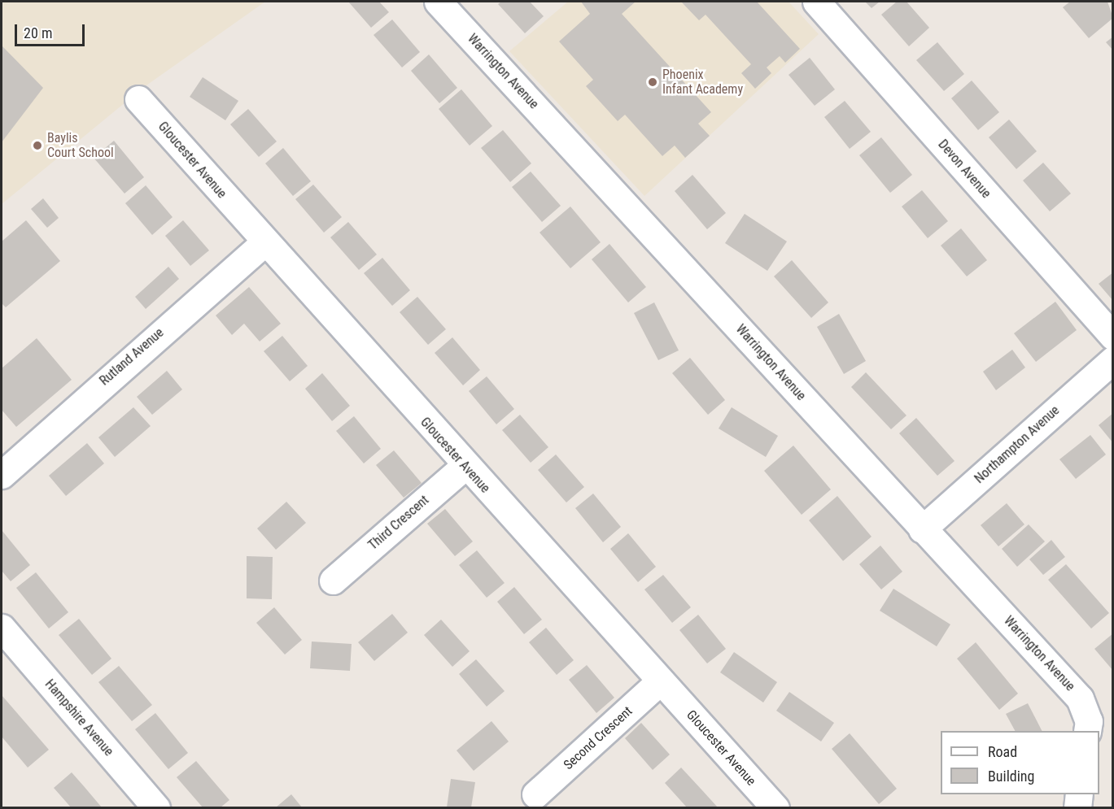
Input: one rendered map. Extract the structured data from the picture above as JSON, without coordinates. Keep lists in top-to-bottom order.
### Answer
{
  "streets": {
    "street": [
      "Warrington Avenue",
      "Gloucester Avenue",
      "Devon Avenue",
      "Rutland Avenue",
      "Northampton Avenue",
      "Third Crescent",
      "Hampshire Avenue",
      "Second Crescent"
    ]
  },
  "crossings": [
    ["Warrington Avenue", "Northampton Avenue"],
    ["Gloucester Avenue", "Rutland Avenue"],
    ["Gloucester Avenue", "Third Crescent"],
    ["Gloucester Avenue", "Second Crescent"]
  ],
  "places": ["Phoenix Infant Academy", "Baylis Court School"],
  "legend": ["Road", "Building"],
  "scale_bar": "20 m"
}
